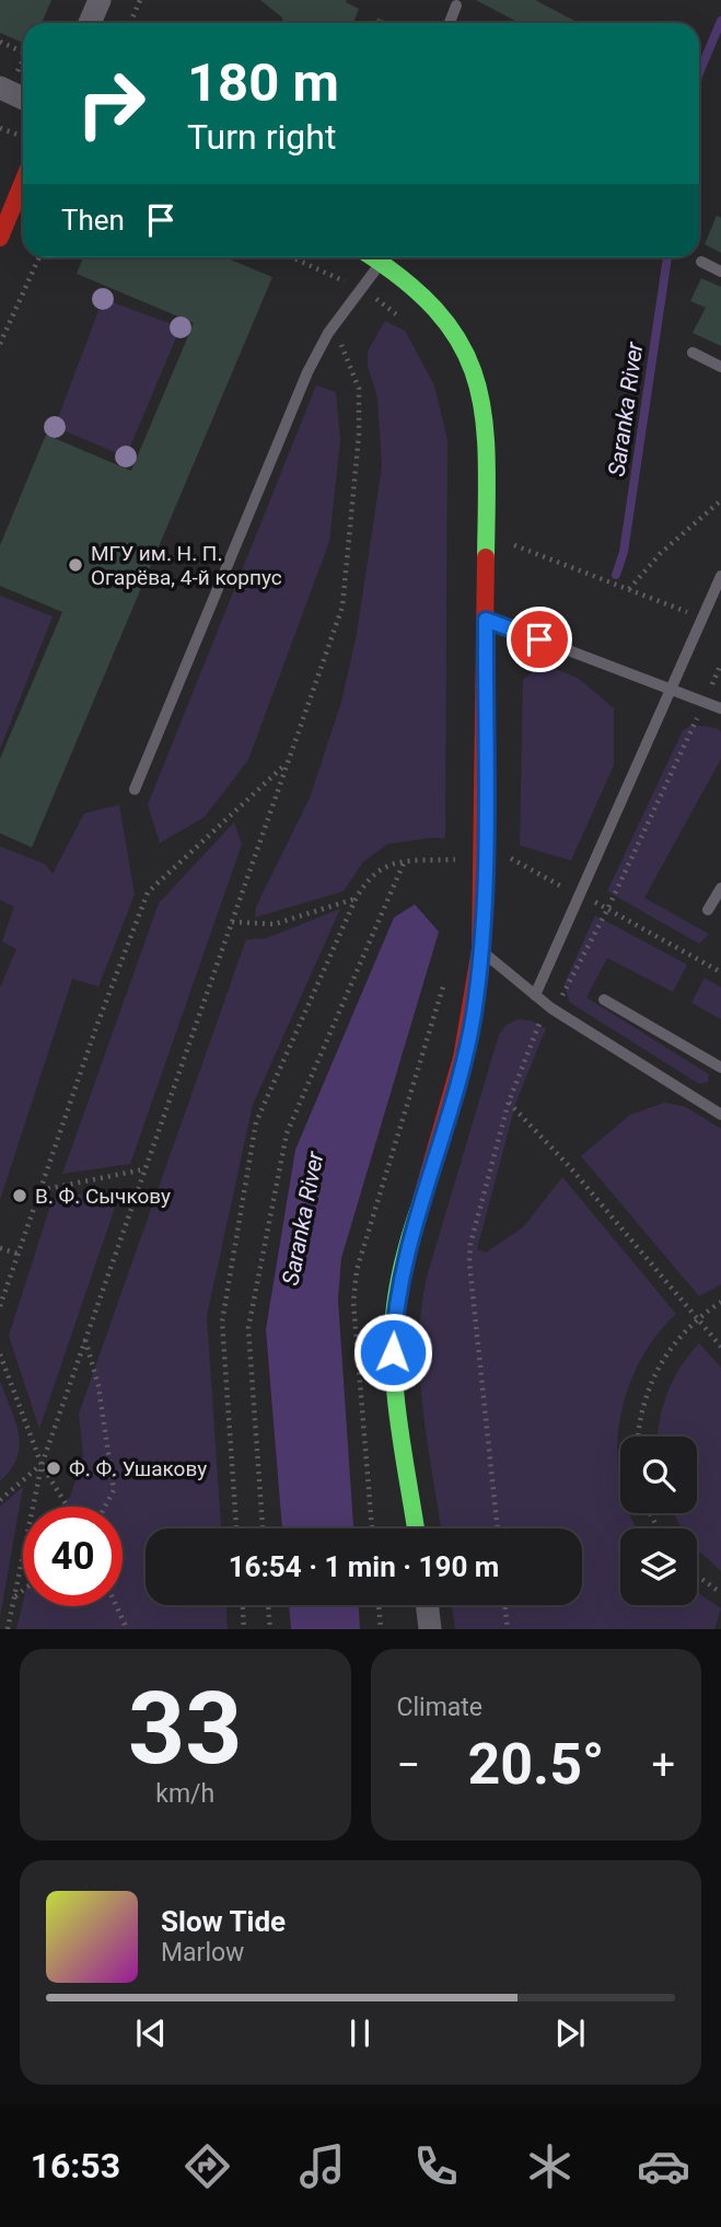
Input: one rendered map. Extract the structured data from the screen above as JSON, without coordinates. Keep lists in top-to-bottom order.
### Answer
{
  "water": ["Saranka River"],
  "places": ["МГУ им. Н. П. Огарёва, 4-й корпус", "В. Ф. Сычкову", "Ф. Ф. Ушакову"],
  "page": {
    "turn": ["180 m", "Turn right"],
    "then": "Then",
    "limit": "40",
    "trip": "16:54 · 1 min · 190 m",
    "tile": [
      ["33", "km/h"],
      "Climate"
    ],
    "heat": ["−", "20.5°", "+"],
    "song": ["Slow Tide", "Marlow"],
    "tabs": "16:53"
  }
}
